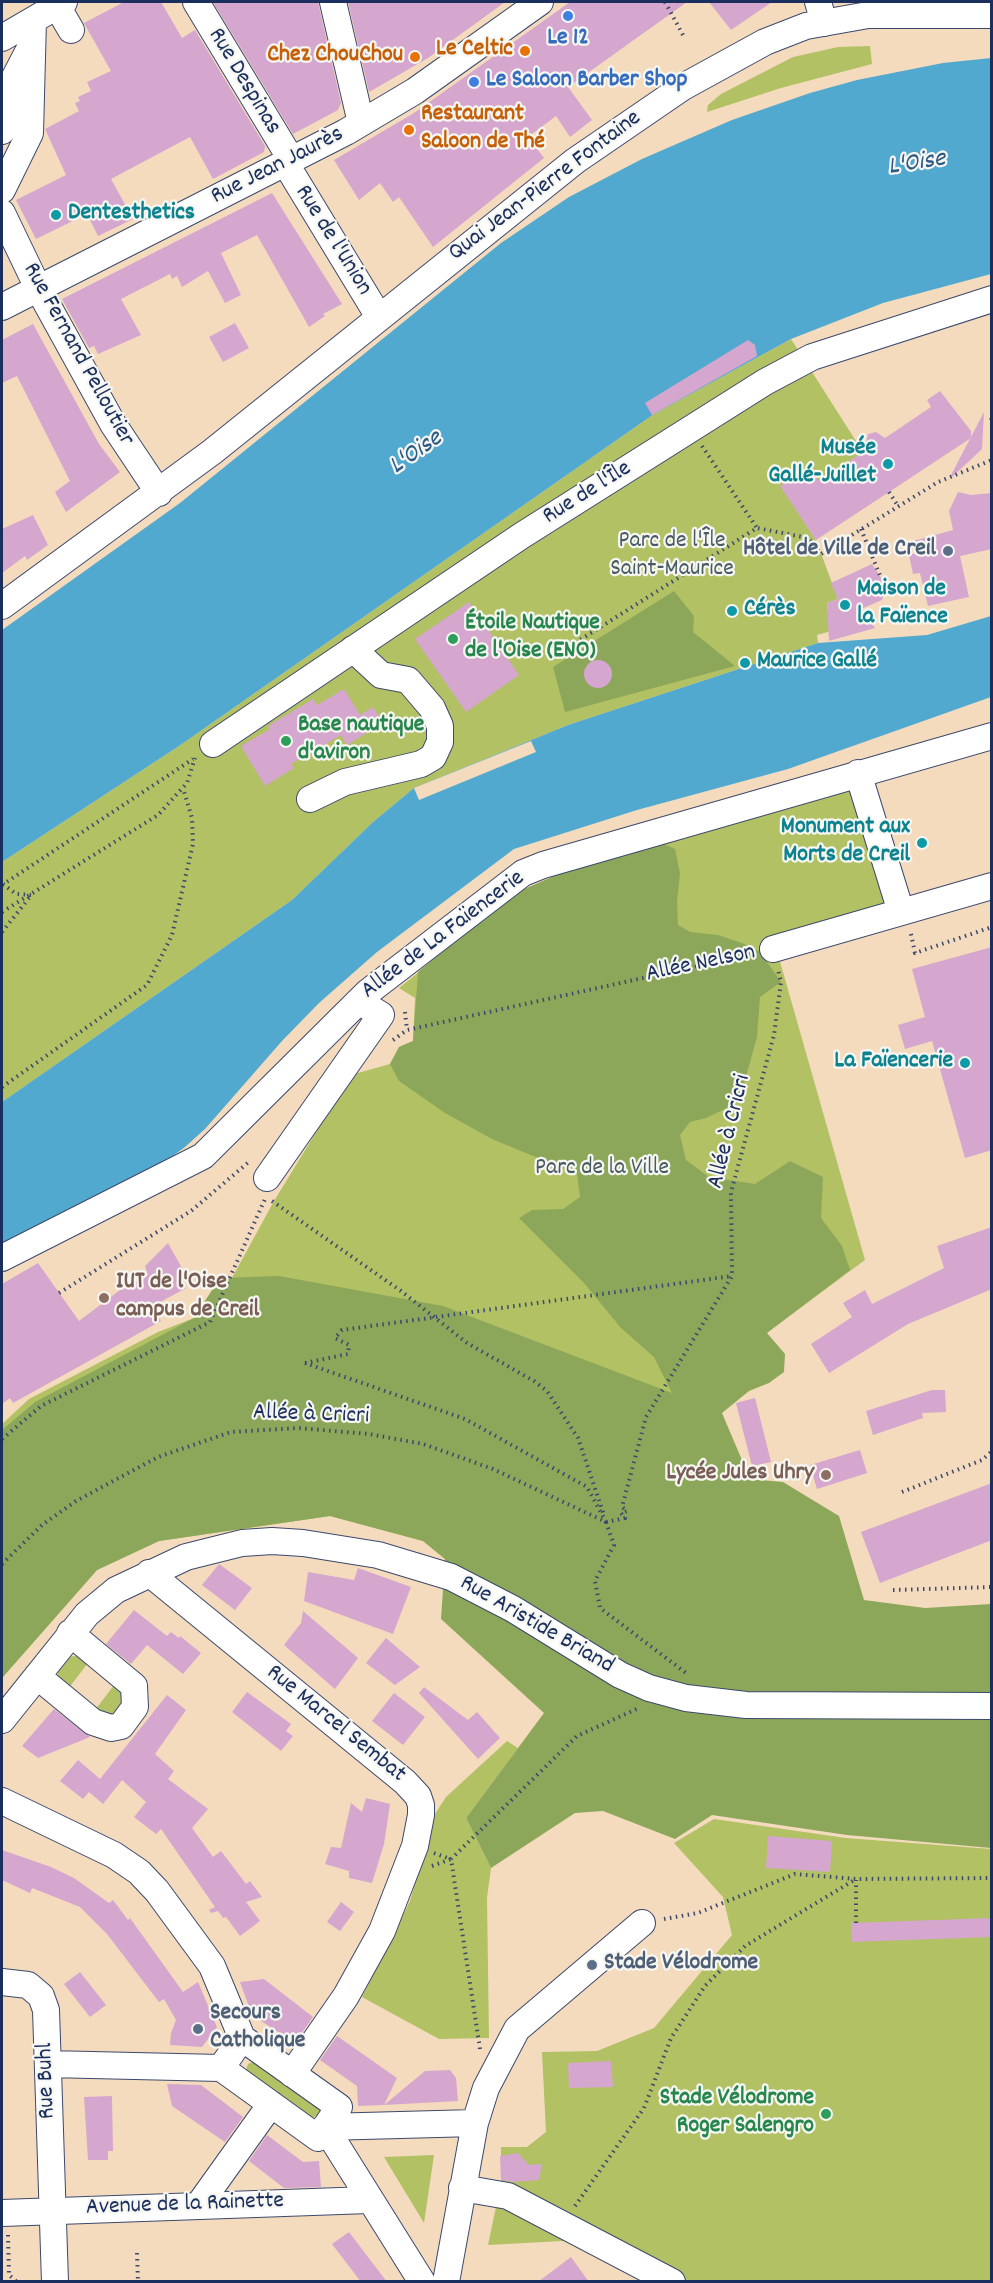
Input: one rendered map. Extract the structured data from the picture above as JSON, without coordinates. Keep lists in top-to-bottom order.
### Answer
{
  "streets": {
    "street": [
      "Rue Despinas",
      "Rue Jean Jaurès",
      "Quai Jean-Pierre Fontaine",
      "Rue de l'Union",
      "Rue Fernand Pelloutier",
      "Rue de l'Île",
      "Allée de La Faïencerie",
      "Allée Nelson",
      "Rue Aristide Briand",
      "Rue Marcel Sembat",
      "Rue Buhl",
      "Avenue de la Rainette"
    ],
    "path": ["Allée à Cricri"]
  },
  "crossings": [
    ["Rue Despinas", "Rue Jean Jaurès"],
    ["Rue Despinas", "Rue de l'Union"],
    ["Rue Jean Jaurès", "Rue de l'Union"],
    ["Rue Jean Jaurès", "Rue Fernand Pelloutier"],
    ["Quai Jean-Pierre Fontaine", "Rue de l'Union"],
    ["Quai Jean-Pierre Fontaine", "Rue Fernand Pelloutier"],
    ["Allée Nelson", "Allée à Cricri"],
    ["Rue Aristide Briand", "Rue Marcel Sembat"],
    ["Rue Buhl", "Avenue de la Rainette"]
  ],
  "water": ["L'Oise"],
  "parks": ["Parc de l'Île Saint-Maurice", "Parc de la Ville"],
  "places": [
    "Le 12",
    "Le Celtic",
    "Chez ChouChou",
    "Le Saloon Barber Shop",
    "Restaurant Saloon de Thé",
    "Dentesthetics",
    "Musée Gallé-Juillet",
    "Hôtel de Ville de Creil",
    "Maison de la Faïence",
    "Cérès",
    "Étoile Nautique de l'Oise (ENO)",
    "Maurice Gallé",
    "Base nautique d'aviron",
    "Monument aux Morts de Creil",
    "La Faïencerie",
    "IUT de l'Oise campus de Creil",
    "Lycée Jules Uhry",
    "Stade Vélodrome",
    "Secours Catholique",
    "Stade Vélodrome Roger Salengro"
  ]
}
